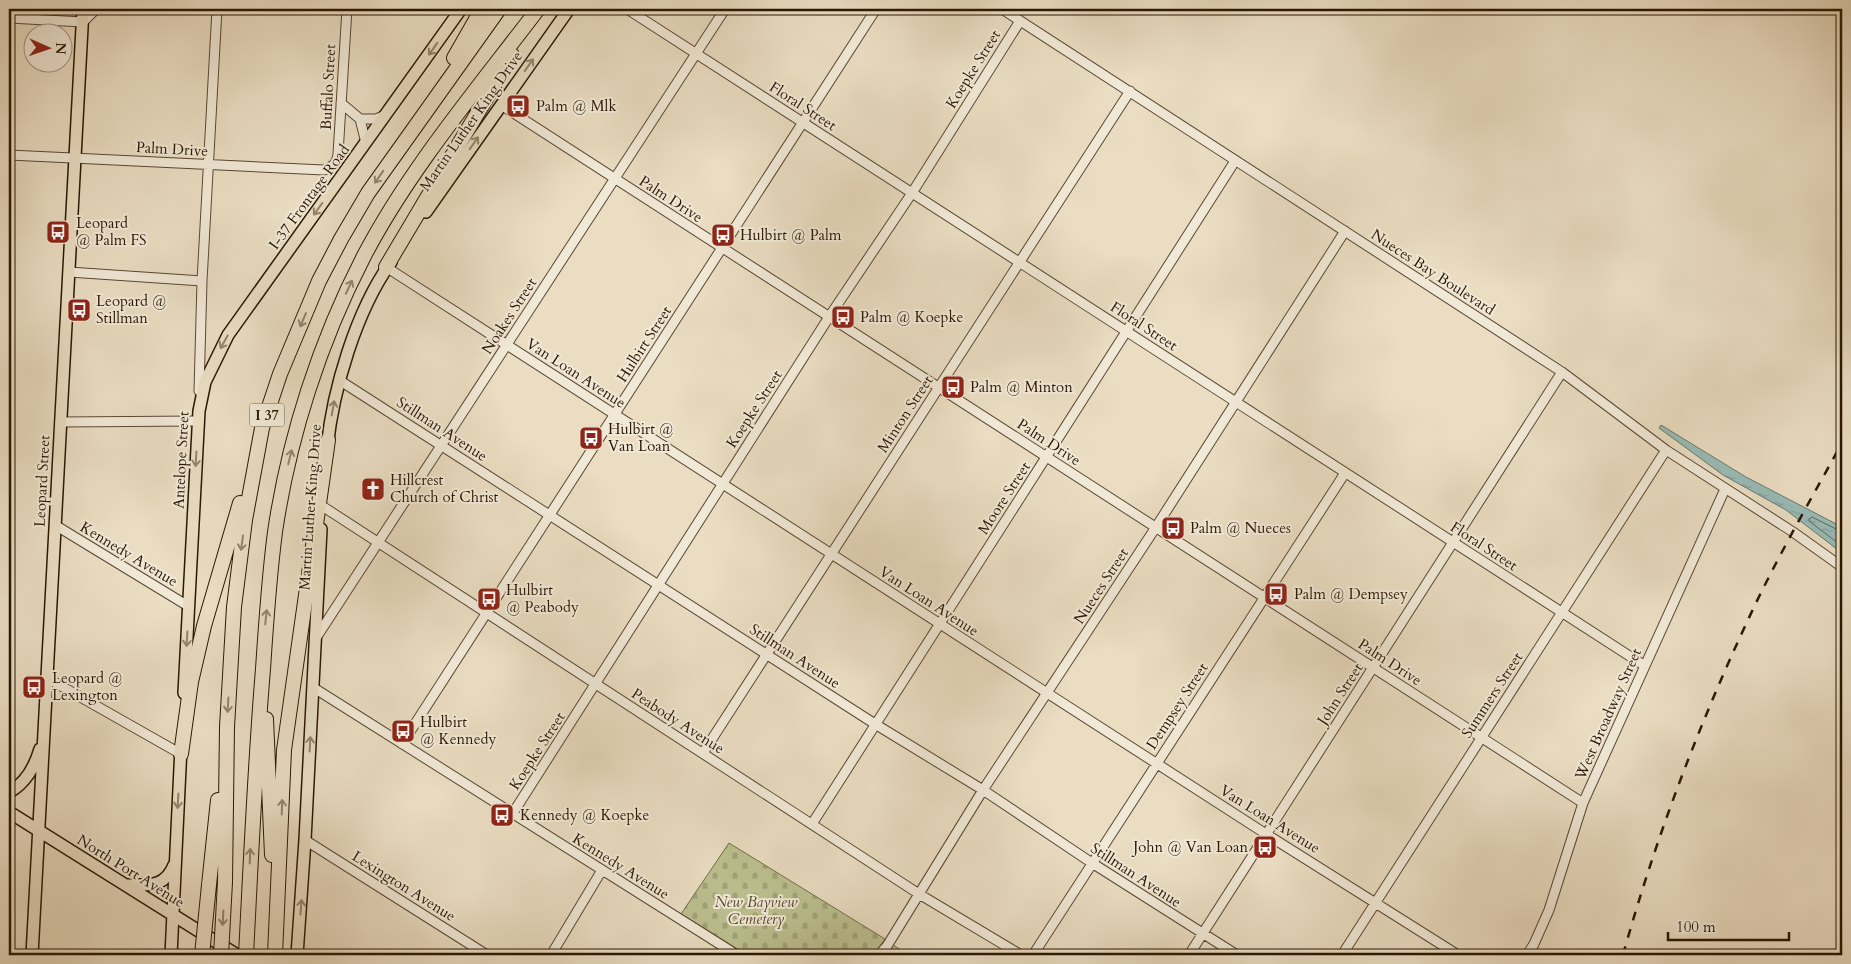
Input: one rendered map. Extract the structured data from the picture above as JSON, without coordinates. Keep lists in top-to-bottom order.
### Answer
{
  "streets": {
    "highway": ["I 37"],
    "main road": [
      "Martin Luther King Drive",
      "I-37 Frontage Road",
      "Antelope Street",
      "Leopard Street",
      "North Port Avenue"
    ],
    "street": [
      "Koepke Street",
      "Buffalo Street",
      "Floral Street",
      "Palm Drive",
      "Nueces Bay Boulevard",
      "Noakes Street",
      "Hulbirt Street",
      "Van Loan Avenue",
      "Minton Street",
      "Stillman Avenue",
      "Moore Street",
      "Kennedy Avenue",
      "Nueces Street",
      "John Street",
      "Summers Street",
      "Dempsey Street",
      "West Broadway Street",
      "Peabody Avenue",
      "Lexington Avenue"
    ]
  },
  "crossings": [
    ["Koepke Street", "Floral Street"],
    ["Koepke Street", "Palm Drive"],
    ["Koepke Street", "Nueces Bay Boulevard"],
    ["Koepke Street", "Van Loan Avenue"],
    ["Koepke Street", "Stillman Avenue"],
    ["Koepke Street", "Kennedy Avenue"],
    ["Koepke Street", "Peabody Avenue"],
    ["Buffalo Street", "Palm Drive"],
    ["Floral Street", "Noakes Street"],
    ["Floral Street", "Hulbirt Street"],
    ["Floral Street", "Minton Street"],
    ["Floral Street", "Moore Street"],
    ["Floral Street", "Nueces Street"],
    ["Floral Street", "John Street"],
    ["Floral Street", "Summers Street"],
    ["Floral Street", "Dempsey Street"],
    ["Floral Street", "West Broadway Street"],
    ["Martin Luther King Drive", "Palm Drive"],
    ["Martin Luther King Drive", "Noakes Street"],
    ["Martin Luther King Drive", "Van Loan Avenue"],
    ["Martin Luther King Drive", "Stillman Avenue"],
    ["Martin Luther King Drive", "Kennedy Avenue"],
    ["Martin Luther King Drive", "Peabody Avenue"],
    ["Martin Luther King Drive", "Lexington Avenue"],
    ["Palm Drive", "Noakes Street"],
    ["Palm Drive", "Hulbirt Street"],
    ["Palm Drive", "Minton Street"],
    ["Palm Drive", "Antelope Street"],
    ["Palm Drive", "Leopard Street"],
    ["Palm Drive", "Moore Street"],
    ["Palm Drive", "Nueces Street"],
    ["Palm Drive", "John Street"],
    ["Palm Drive", "Summers Street"],
    ["Palm Drive", "Dempsey Street"],
    ["Palm Drive", "West Broadway Street"],
    ["I-37 Frontage Road", "Antelope Street"],
    ["Nueces Bay Boulevard", "Minton Street"],
    ["Nueces Bay Boulevard", "Moore Street"],
    ["Nueces Bay Boulevard", "Nueces Street"],
    ["Nueces Bay Boulevard", "John Street"],
    ["Nueces Bay Boulevard", "Summers Street"],
    ["Nueces Bay Boulevard", "West Broadway Street"],
    ["Noakes Street", "Van Loan Avenue"],
    ["Noakes Street", "Stillman Avenue"],
    ["Noakes Street", "Peabody Avenue"],
    ["Hulbirt Street", "Van Loan Avenue"],
    ["Hulbirt Street", "Stillman Avenue"],
    ["Hulbirt Street", "Kennedy Avenue"],
    ["Hulbirt Street", "Peabody Avenue"],
    ["Van Loan Avenue", "Minton Street"],
    ["Van Loan Avenue", "Moore Street"],
    ["Van Loan Avenue", "Nueces Street"],
    ["Van Loan Avenue", "John Street"],
    ["Van Loan Avenue", "Summers Street"],
    ["Van Loan Avenue", "Dempsey Street"],
    ["Minton Street", "Stillman Avenue"],
    ["Minton Street", "Peabody Avenue"],
    ["Stillman Avenue", "Moore Street"],
    ["Stillman Avenue", "Nueces Street"],
    ["Stillman Avenue", "John Street"],
    ["Stillman Avenue", "Dempsey Street"],
    ["Antelope Street", "Kennedy Avenue"],
    ["Antelope Street", "North Port Avenue"],
    ["Leopard Street", "Kennedy Avenue"],
    ["Leopard Street", "North Port Avenue"],
    ["Moore Street", "Peabody Avenue"],
    ["Nueces Street", "Peabody Avenue"]
  ],
  "one_way": ["Martin Luther King Drive", "I-37 Frontage Road", "Antelope Street"],
  "parks": ["New Bayview Cemetery"],
  "places": {
    "bus stop": [
      "Palm @ Mlk",
      "Leopard @ Palm FS",
      "Hulbirt @ Palm",
      "Leopard @ Stillman",
      "Palm @ Koepke",
      "Palm @ Minton",
      "Hulbirt @ Van Loan",
      "Palm @ Nueces",
      "Palm @ Dempsey",
      "Hulbirt @ Peabody",
      "Leopard @ Lexington",
      "Hulbirt @ Kennedy",
      "Kennedy @ Koepke",
      "John @ Van Loan"
    ],
    "church": ["Hillcrest Church of Christ"]
  },
  "scale_bar": "100 m",
  "north": "right"
}
